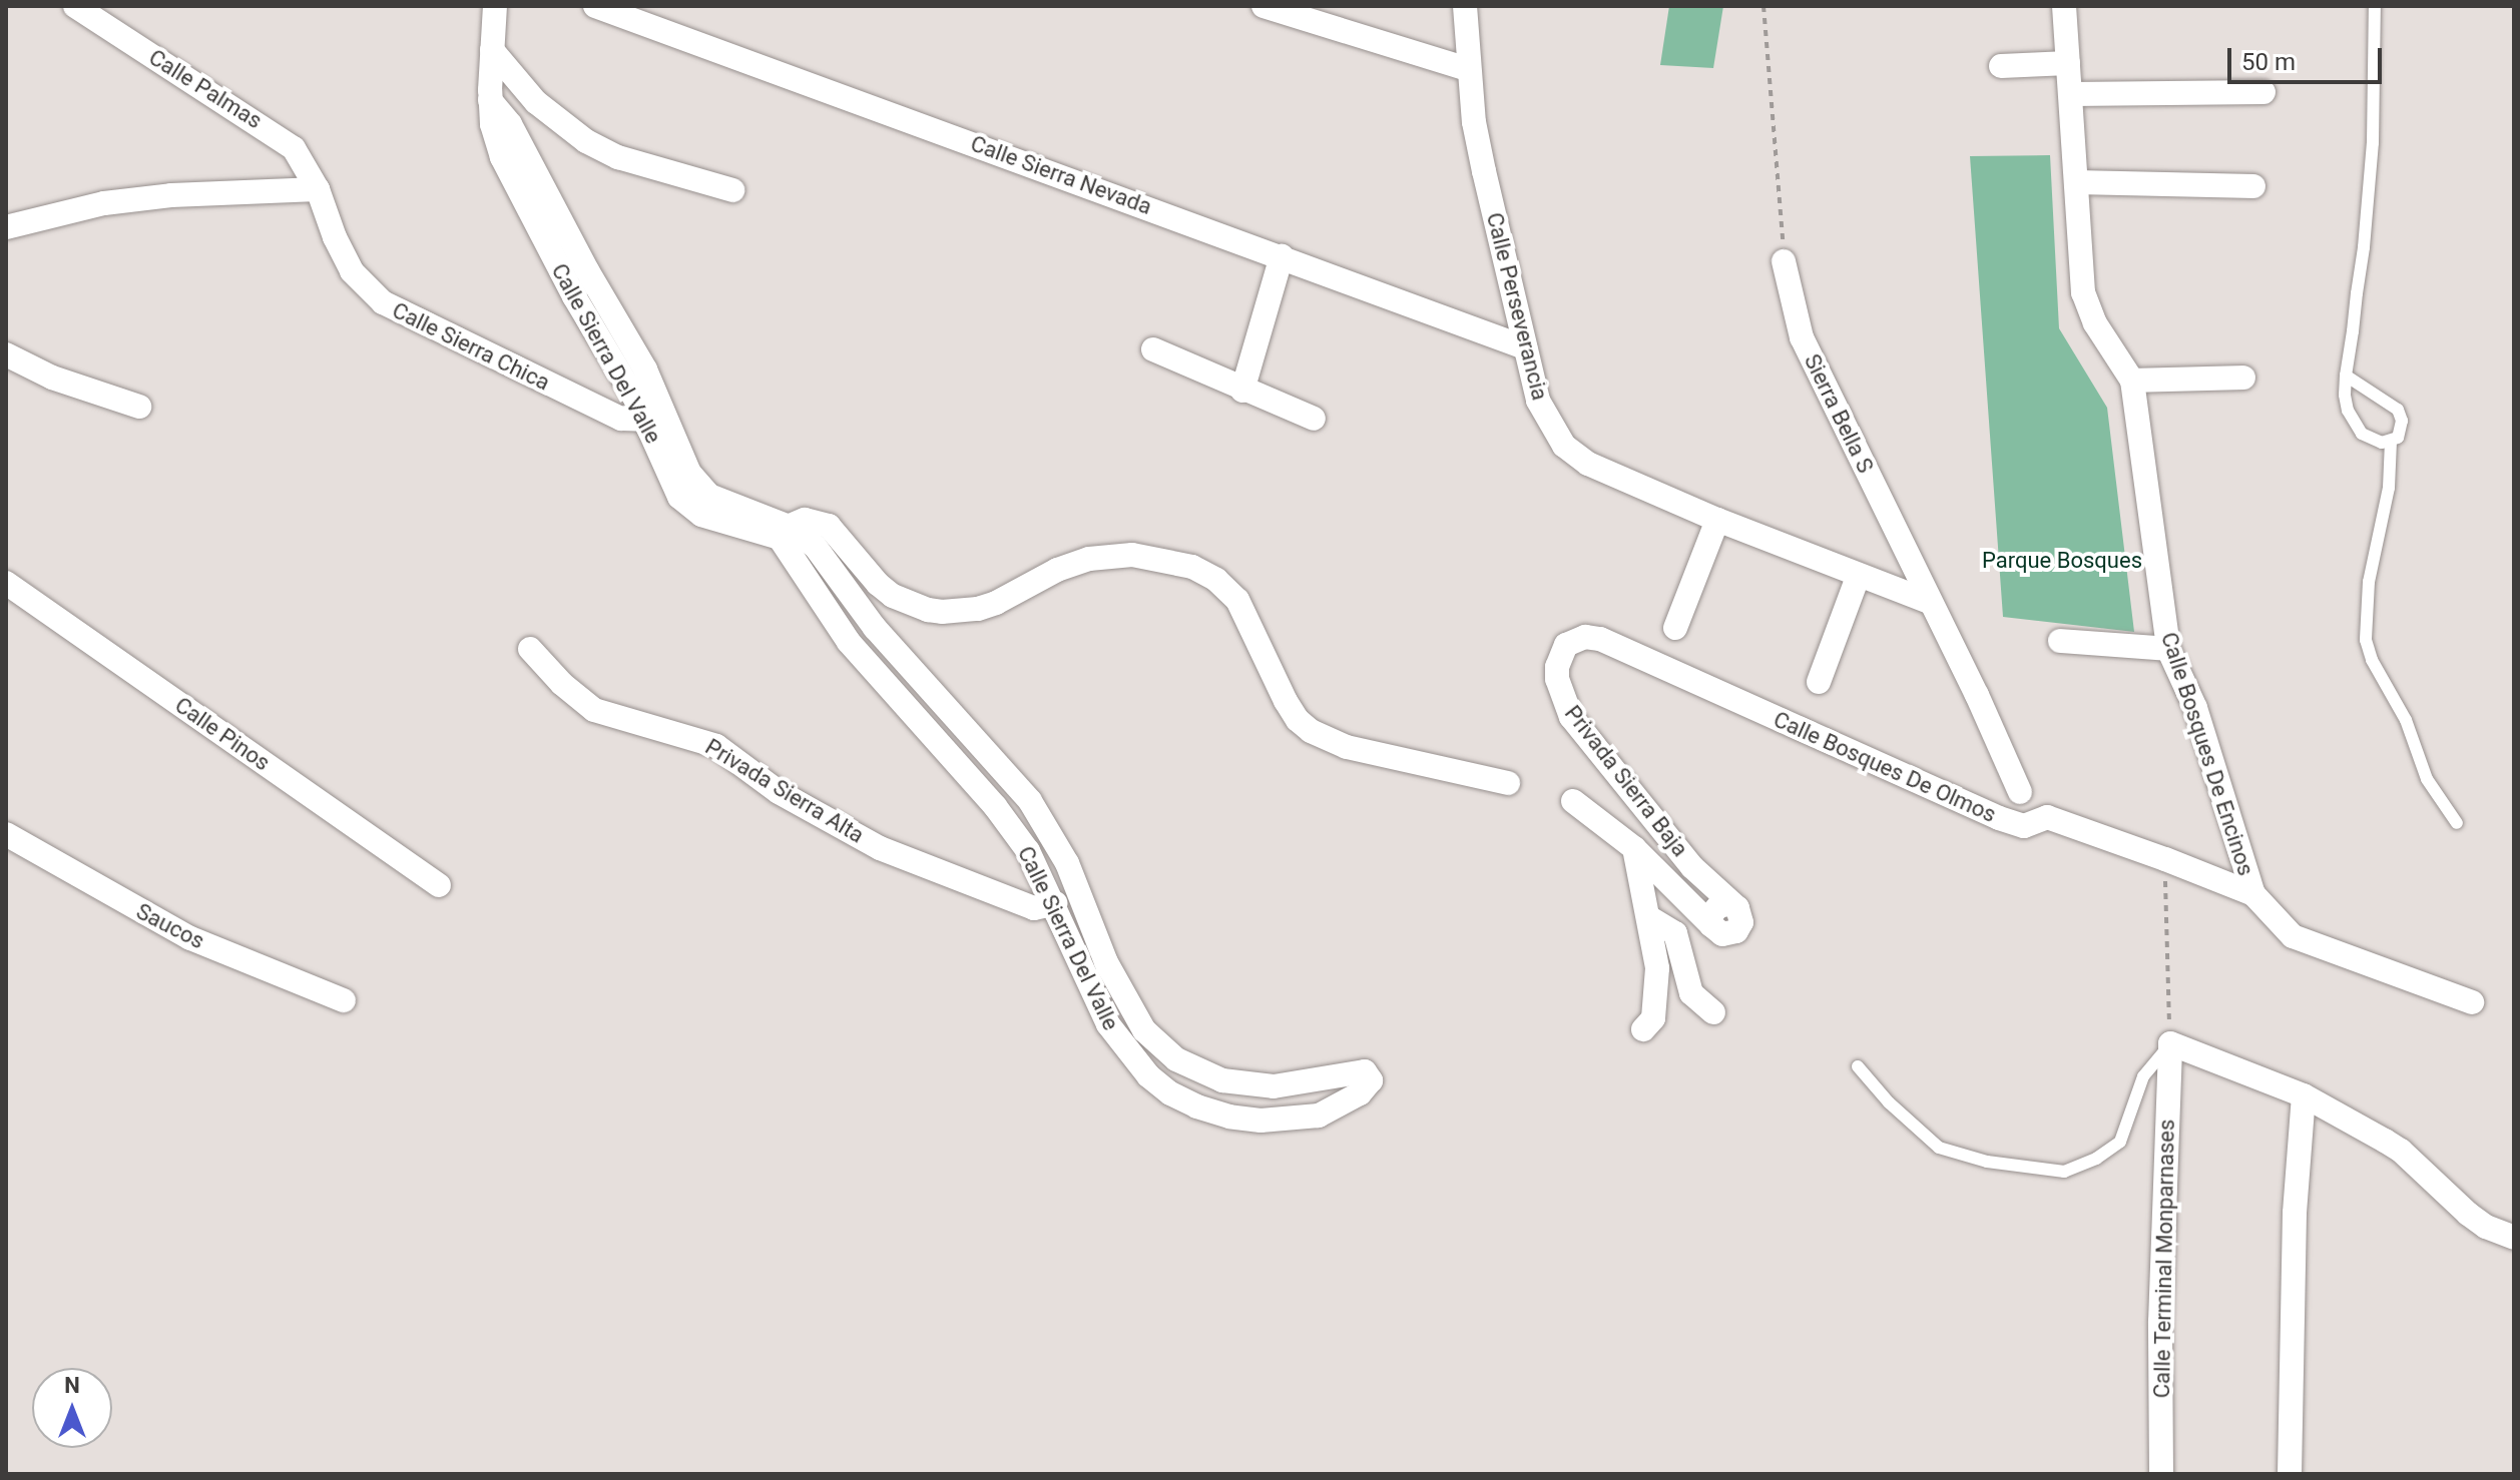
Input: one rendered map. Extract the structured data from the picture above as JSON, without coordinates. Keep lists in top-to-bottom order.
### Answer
{
  "streets": {
    "street": [
      "Calle Palmas",
      "Calle Sierra Nevada",
      "Calle Perseverancia",
      "Calle Sierra Chica",
      "Calle Sierra Del Valle",
      "Sierra Bella S",
      "Calle Pinos",
      "Calle Bosques De Encinos",
      "Calle Bosques De Olmos",
      "Privada Sierra Baja",
      "Privada Sierra Alta",
      "Saucos",
      "Calle Terminal Monparnases"
    ]
  },
  "crossings": [
    ["Calle Palmas", "Calle Sierra Chica"],
    ["Calle Sierra Nevada", "Calle Perseverancia"],
    ["Calle Perseverancia", "Sierra Bella S"],
    ["Calle Sierra Chica", "Calle Sierra Del Valle"],
    ["Calle Sierra Del Valle", "Privada Sierra Alta"],
    ["Calle Bosques De Encinos", "Calle Bosques De Olmos"],
    ["Calle Bosques De Olmos", "Privada Sierra Baja"]
  ],
  "parks": ["Parque Bosques"],
  "scale_bar": "50 m",
  "north": "top"
}
